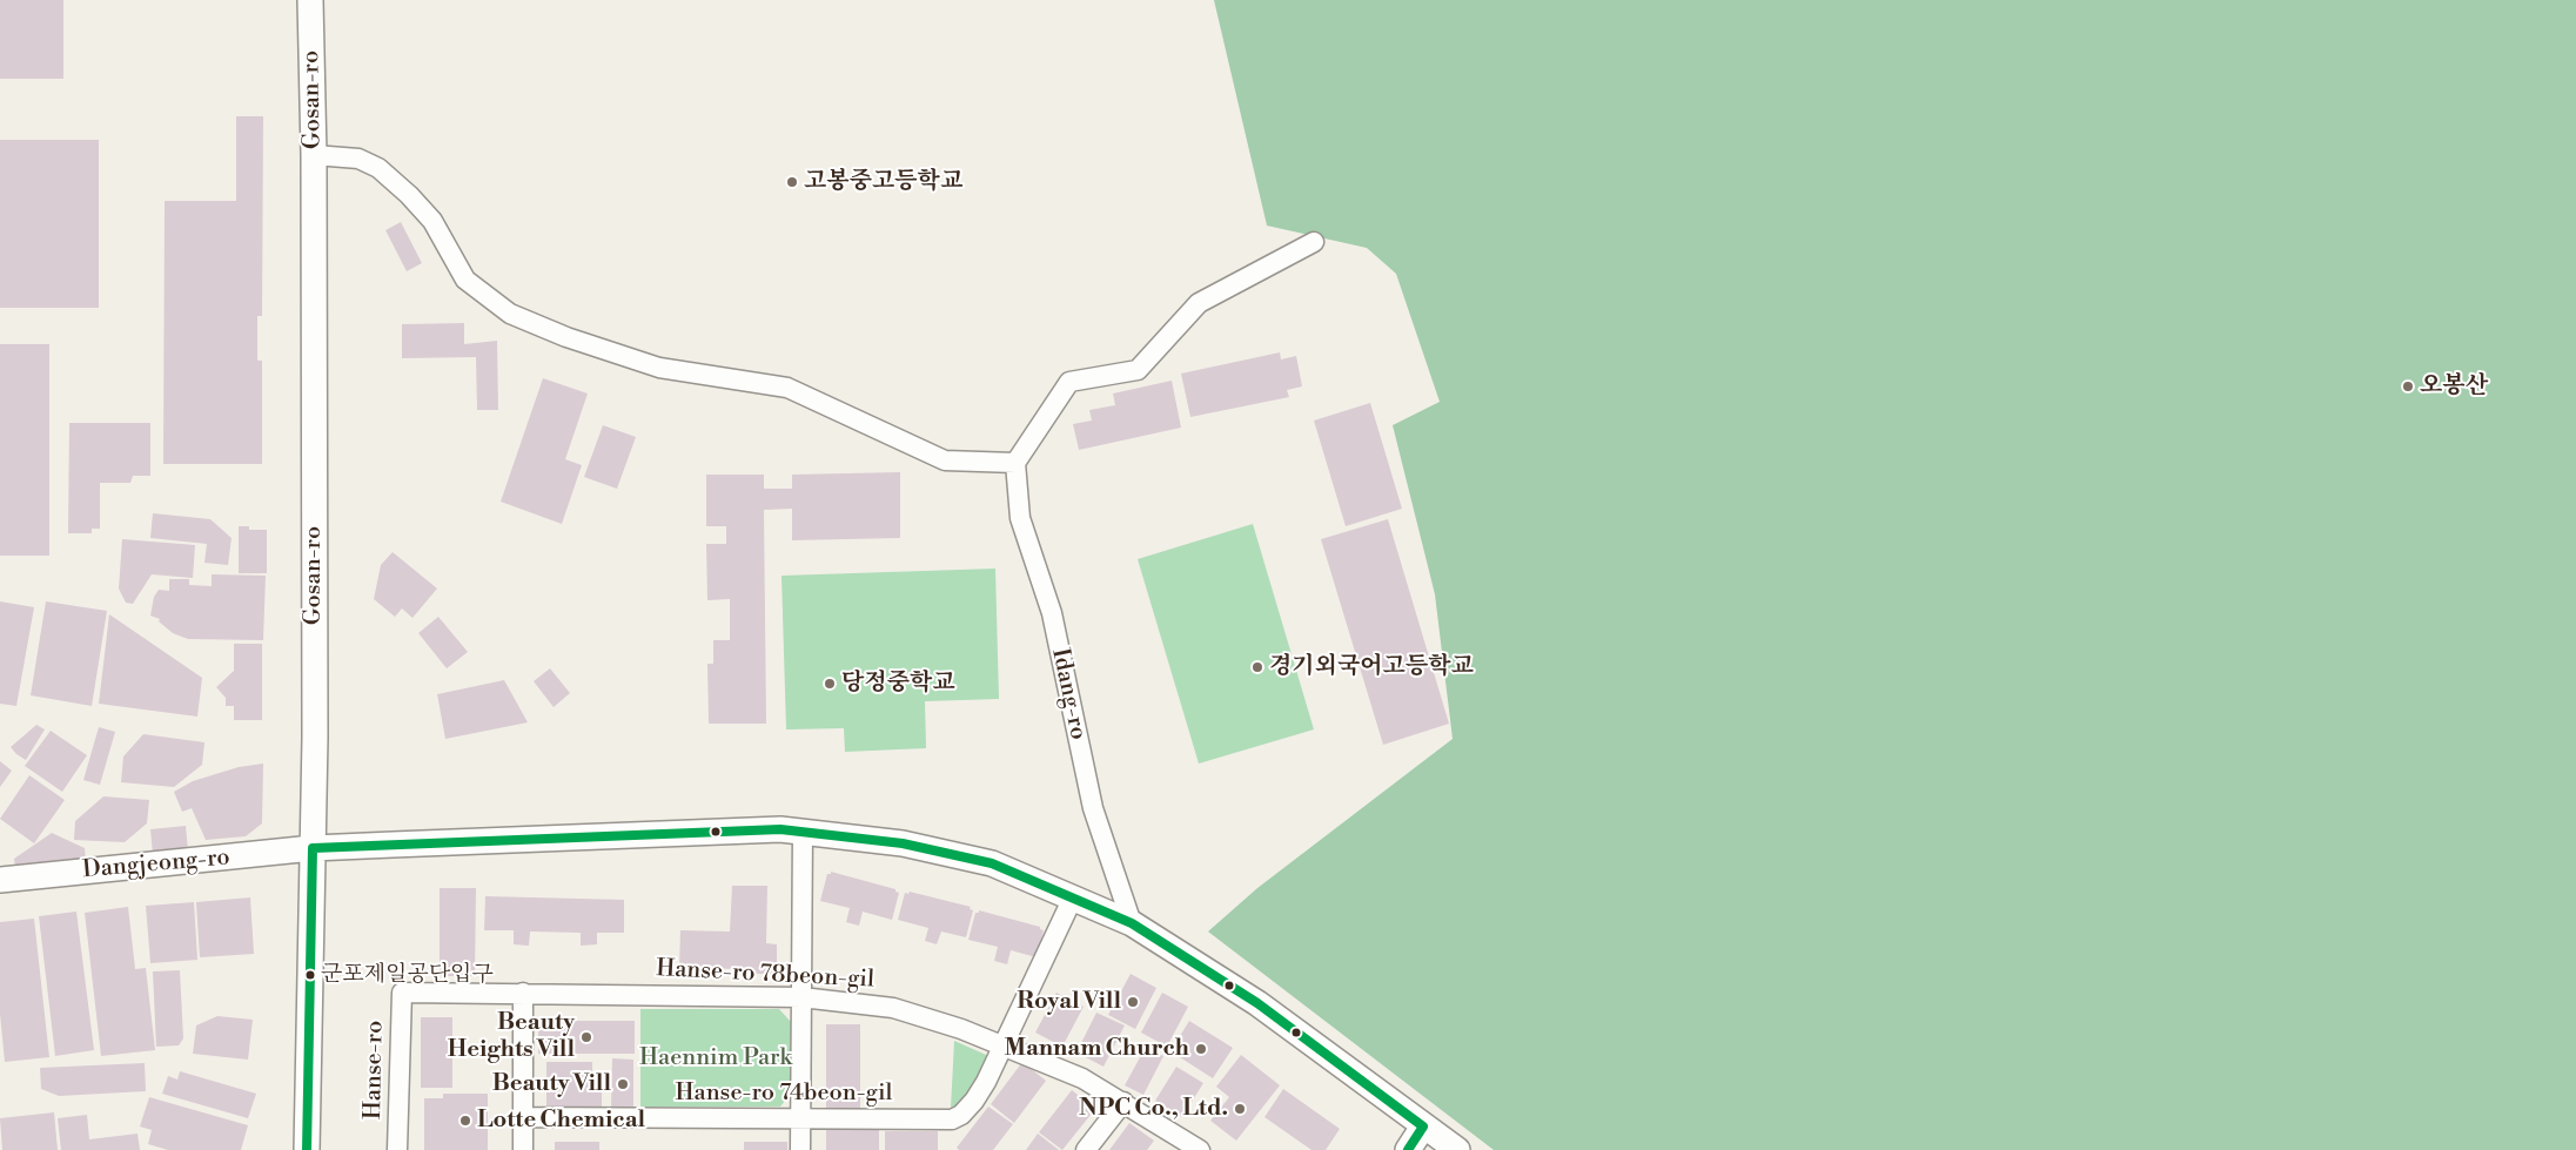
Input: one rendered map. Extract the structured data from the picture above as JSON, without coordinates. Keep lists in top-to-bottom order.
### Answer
{
  "streets": {
    "street": [
      "Gosan-ro",
      "Idang-ro",
      "Dangjeong-ro",
      "Hanse-ro 78beon-gil",
      "Hanse-ro",
      "Hanse-ro 74beon-gil"
    ]
  },
  "crossings": [
    ["Gosan-ro", "Dangjeong-ro"],
    ["Hanse-ro 78beon-gil", "Hanse-ro"],
    ["Hanse-ro 78beon-gil", "Hanse-ro 74beon-gil"]
  ],
  "parks": ["Haennim Park"],
  "places": [
    "고봉중고등학교",
    "오봉산",
    "경기외국어고등학교",
    "당정중학교",
    "군포제일공단입구",
    "Royal Vill",
    "Beauty Heights Vill",
    "Mannam Church",
    "Beauty Vill",
    "NPC Co., Ltd.",
    "Lotte Chemical"
  ]
}
